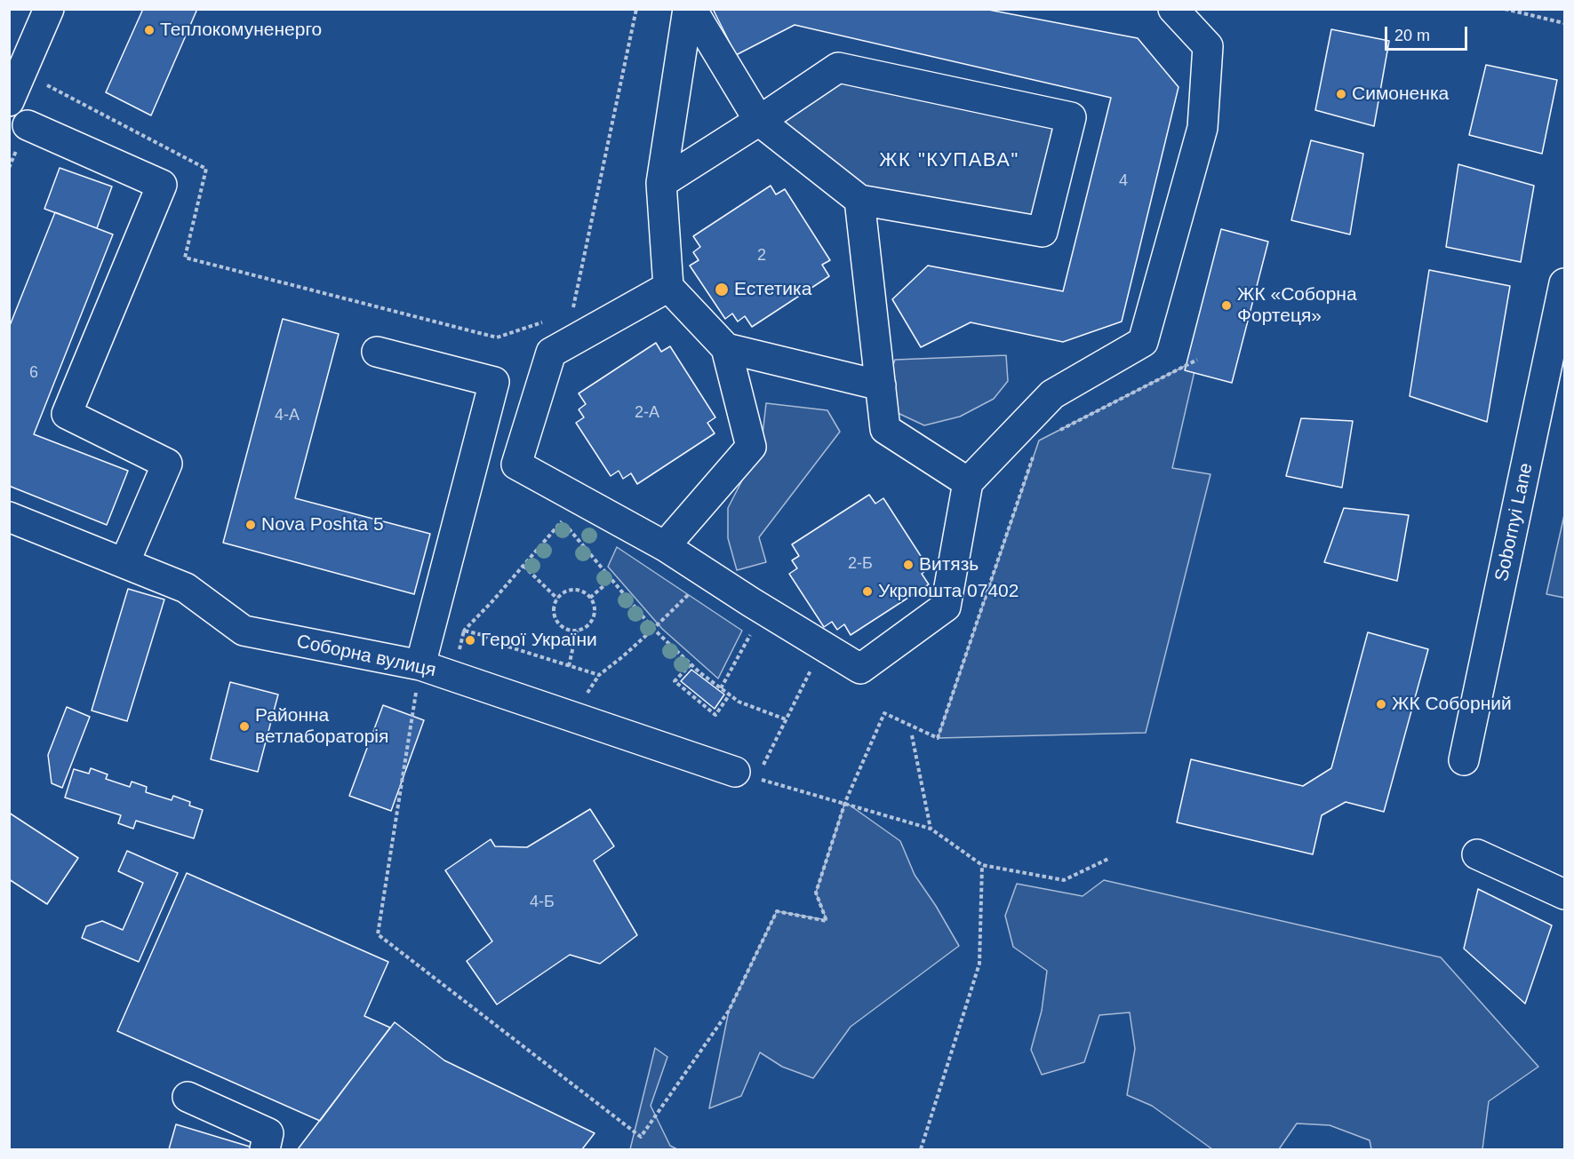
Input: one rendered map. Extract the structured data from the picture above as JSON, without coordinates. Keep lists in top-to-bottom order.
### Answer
{
  "streets": {
    "street": ["Sobornyi Lane", "Соборна вулиця"]
  },
  "districts": ["ЖК \"КУПАВА\""],
  "places": [
    "Теплокомуненерго",
    "Симоненка",
    "Естетика",
    "ЖК «Соборна Фортеця»",
    "Nova Poshta 5",
    "Витязь",
    "Укрпошта 07402",
    "Герої України",
    "ЖК Соборний",
    "Районна ветлабораторія"
  ],
  "house_numbers": [
    "4",
    "2",
    "6",
    "2-А",
    "4-А",
    "2-Б",
    "4-Б"
  ],
  "scale_bar": "20 m"
}
